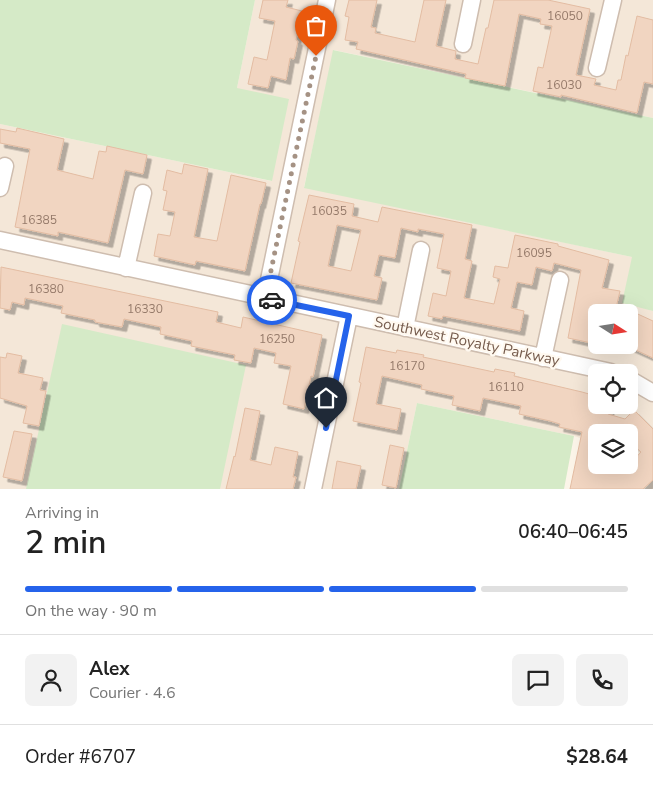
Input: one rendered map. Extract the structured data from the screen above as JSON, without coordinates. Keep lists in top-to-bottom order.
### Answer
{
  "streets": {
    "street": ["Southwest Royalty Parkway"]
  },
  "house_numbers": [
    "16050",
    "16030",
    "16035",
    "16385",
    "16095",
    "16380",
    "16330",
    "16250",
    "16170",
    "16110"
  ],
  "north": "right",
  "page": {
    "heading": ["2 min", "Arriving in", "06:40–06:45"],
    "panel": [
      "Alex",
      "Courier · 4.6",
      "Order #6707",
      "$28.64"
    ],
    "bar": "On the way · 90 m"
  }
}
